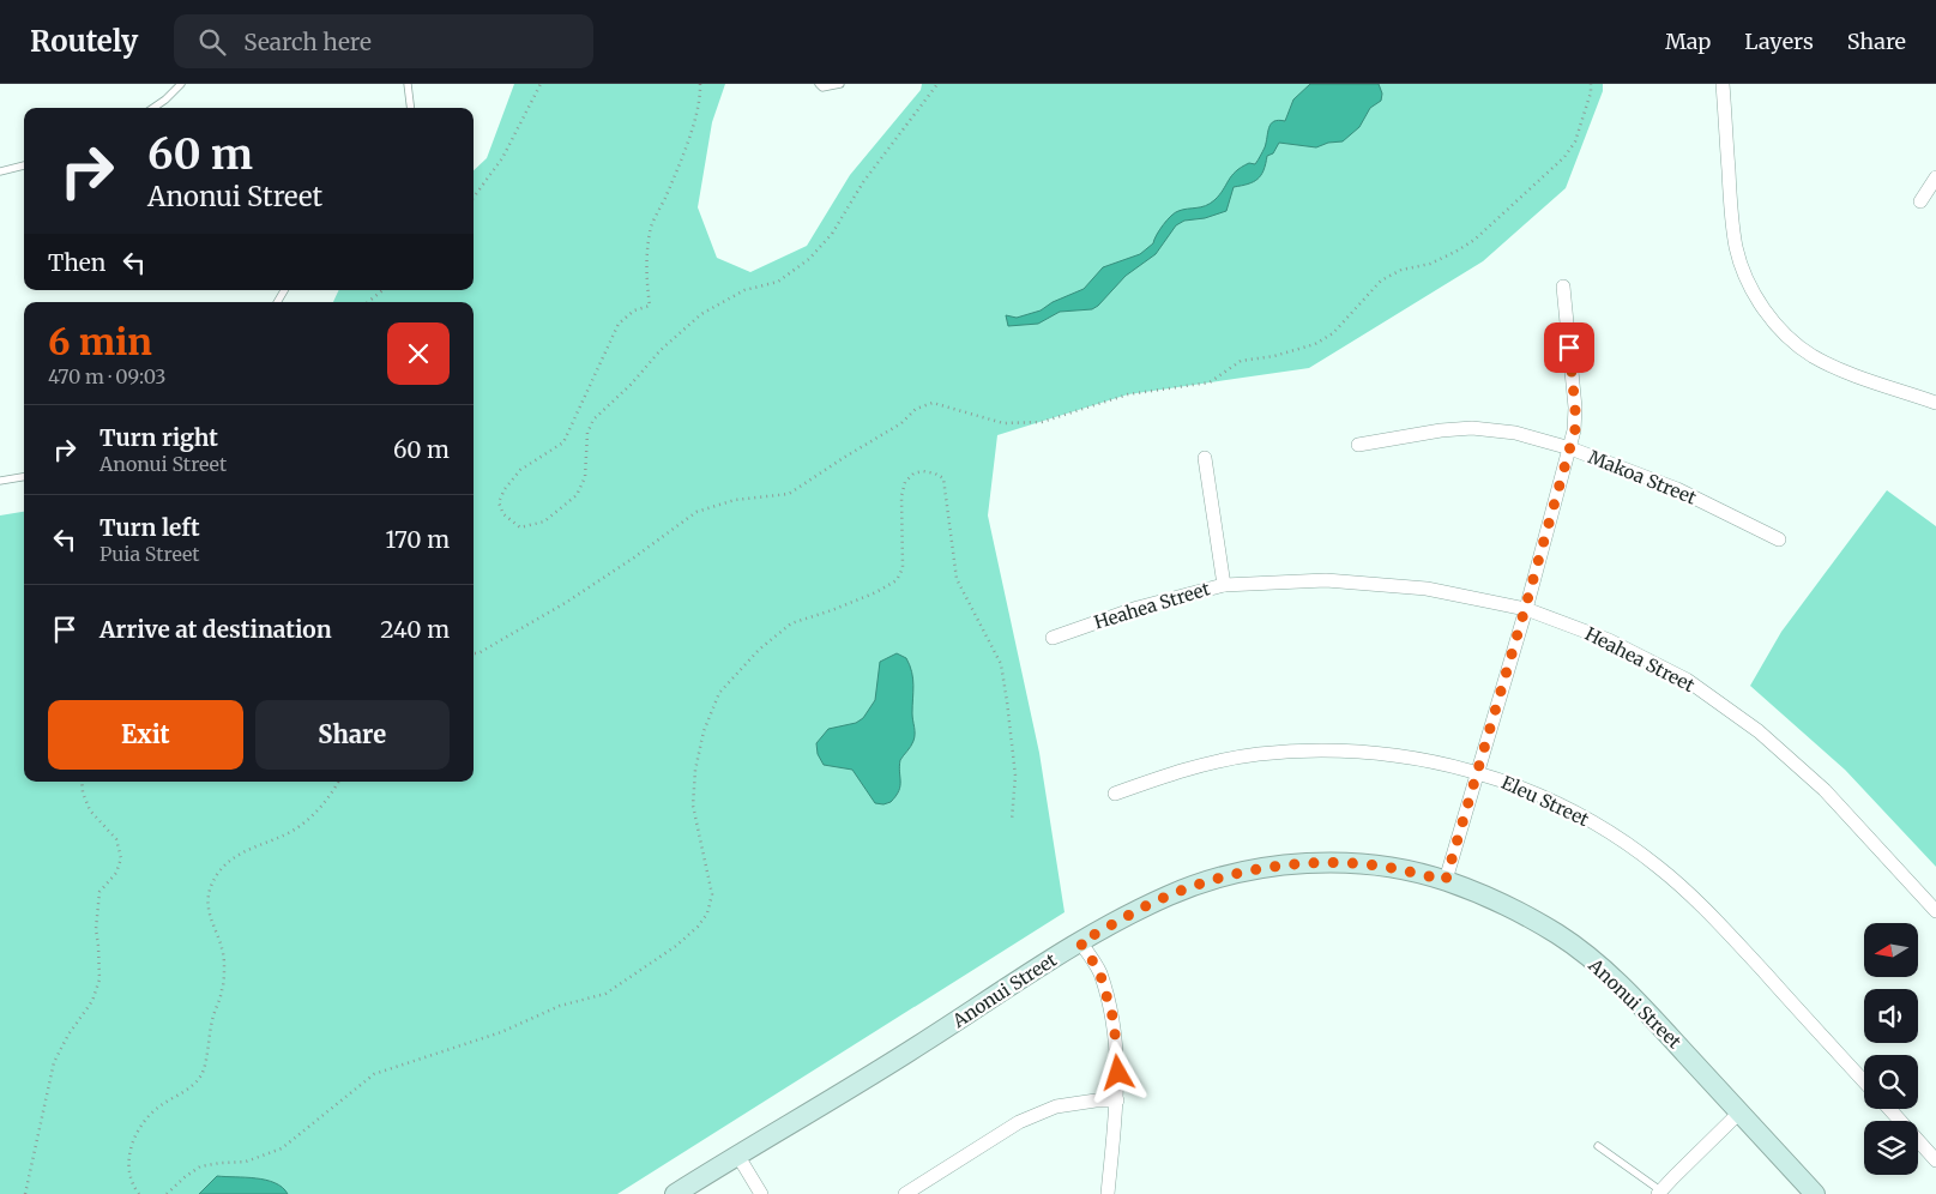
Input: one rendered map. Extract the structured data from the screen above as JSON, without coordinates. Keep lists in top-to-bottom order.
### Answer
{
  "streets": {
    "street": [
      "Makoa Street",
      "Heahea Street",
      "Eleu Street",
      "Anonui Street"
    ]
  },
  "north": "left",
  "page": {
    "header": "Routely",
    "search": "Search here",
    "nav": ["Map", "Layers", "Share"],
    "turn": ["60 m", "Anonui Street"],
    "then": "Then",
    "heading": ["6 min", "470 m · 09:03"],
    "list": [
      {
        "name": "Turn right",
        "note": "Anonui Street",
        "value": "60 m"
      },
      {
        "name": "Turn left",
        "note": "Puia Street",
        "value": "170 m"
      },
      {
        "name": "Arrive at destination",
        "value": "240 m"
      }
    ],
    "buttons": ["Exit", "Share"]
  }
}
